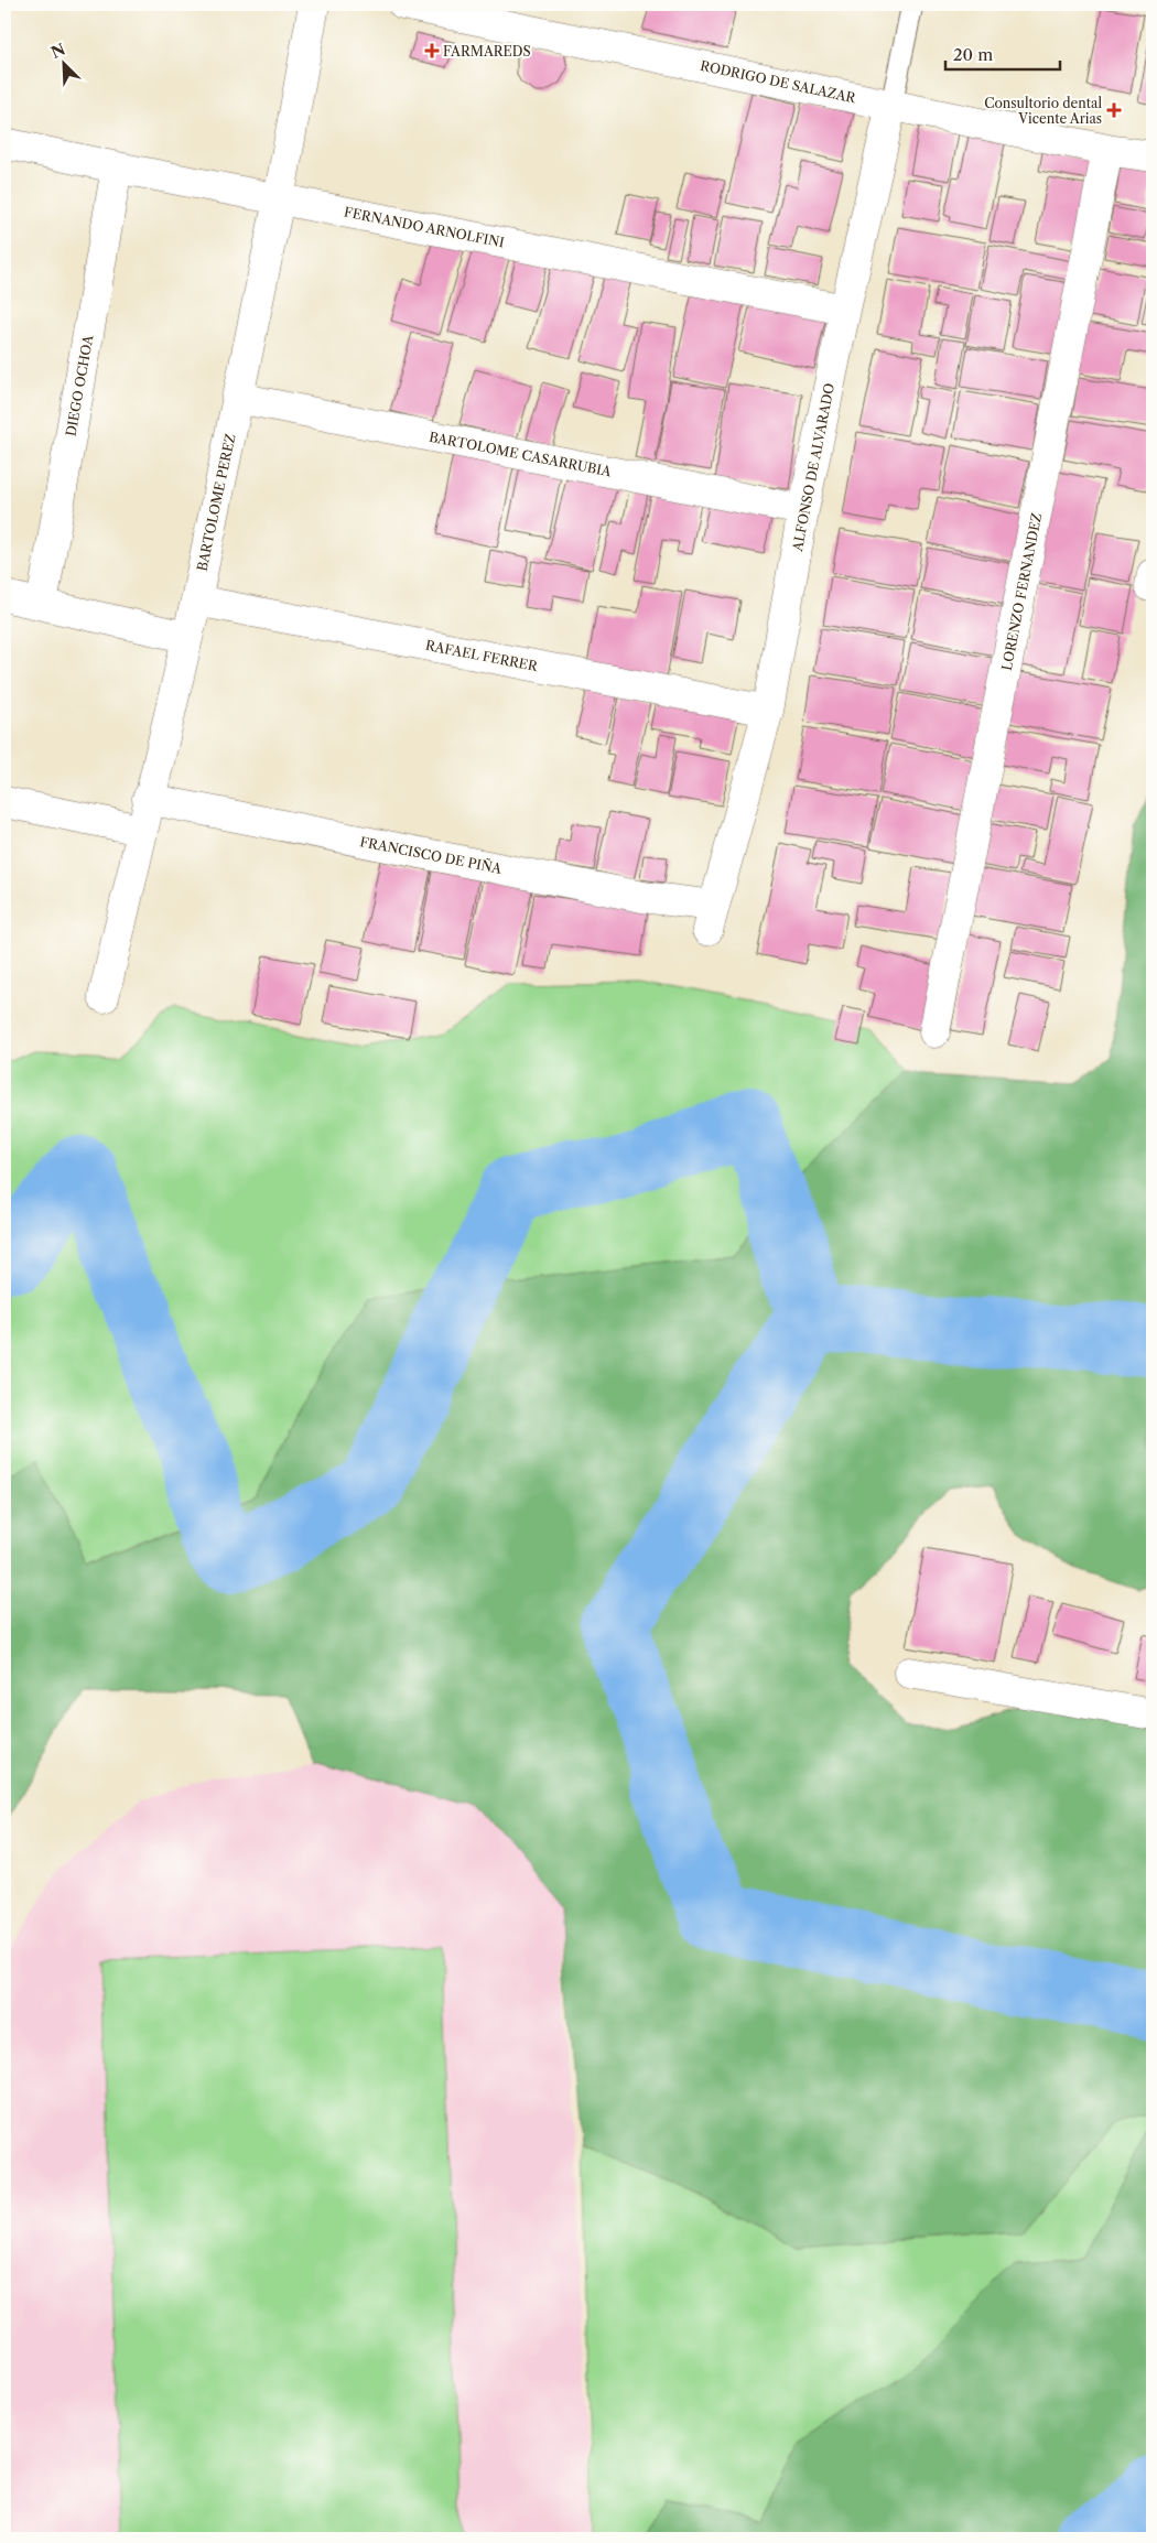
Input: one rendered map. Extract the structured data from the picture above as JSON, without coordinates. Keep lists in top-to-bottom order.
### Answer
{
  "streets": {
    "street": [
      "RODRIGO DE SALAZAR",
      "FERNANDO ARNOLFINI",
      "DIEGO OCHOA",
      "BARTOLOME CASARRUBIA",
      "ALFONSO DE ALVARADO",
      "BARTOLOME PEREZ",
      "LORENZO FERNANDEZ",
      "RAFAEL FERRER",
      "FRANCISCO DE PIÑA"
    ]
  },
  "crossings": [
    ["RODRIGO DE SALAZAR", "ALFONSO DE ALVARADO"],
    ["RODRIGO DE SALAZAR", "LORENZO FERNANDEZ"],
    ["FERNANDO ARNOLFINI", "DIEGO OCHOA"],
    ["FERNANDO ARNOLFINI", "ALFONSO DE ALVARADO"],
    ["FERNANDO ARNOLFINI", "BARTOLOME PEREZ"],
    ["BARTOLOME CASARRUBIA", "ALFONSO DE ALVARADO"],
    ["BARTOLOME CASARRUBIA", "BARTOLOME PEREZ"],
    ["ALFONSO DE ALVARADO", "RAFAEL FERRER"],
    ["ALFONSO DE ALVARADO", "FRANCISCO DE PIÑA"],
    ["BARTOLOME PEREZ", "RAFAEL FERRER"],
    ["BARTOLOME PEREZ", "FRANCISCO DE PIÑA"]
  ],
  "places": {
    "health": ["FARMAREDS", "Consultorio dental Vicente Arias"]
  },
  "scale_bar": "20 m",
  "north": "top left"
}
